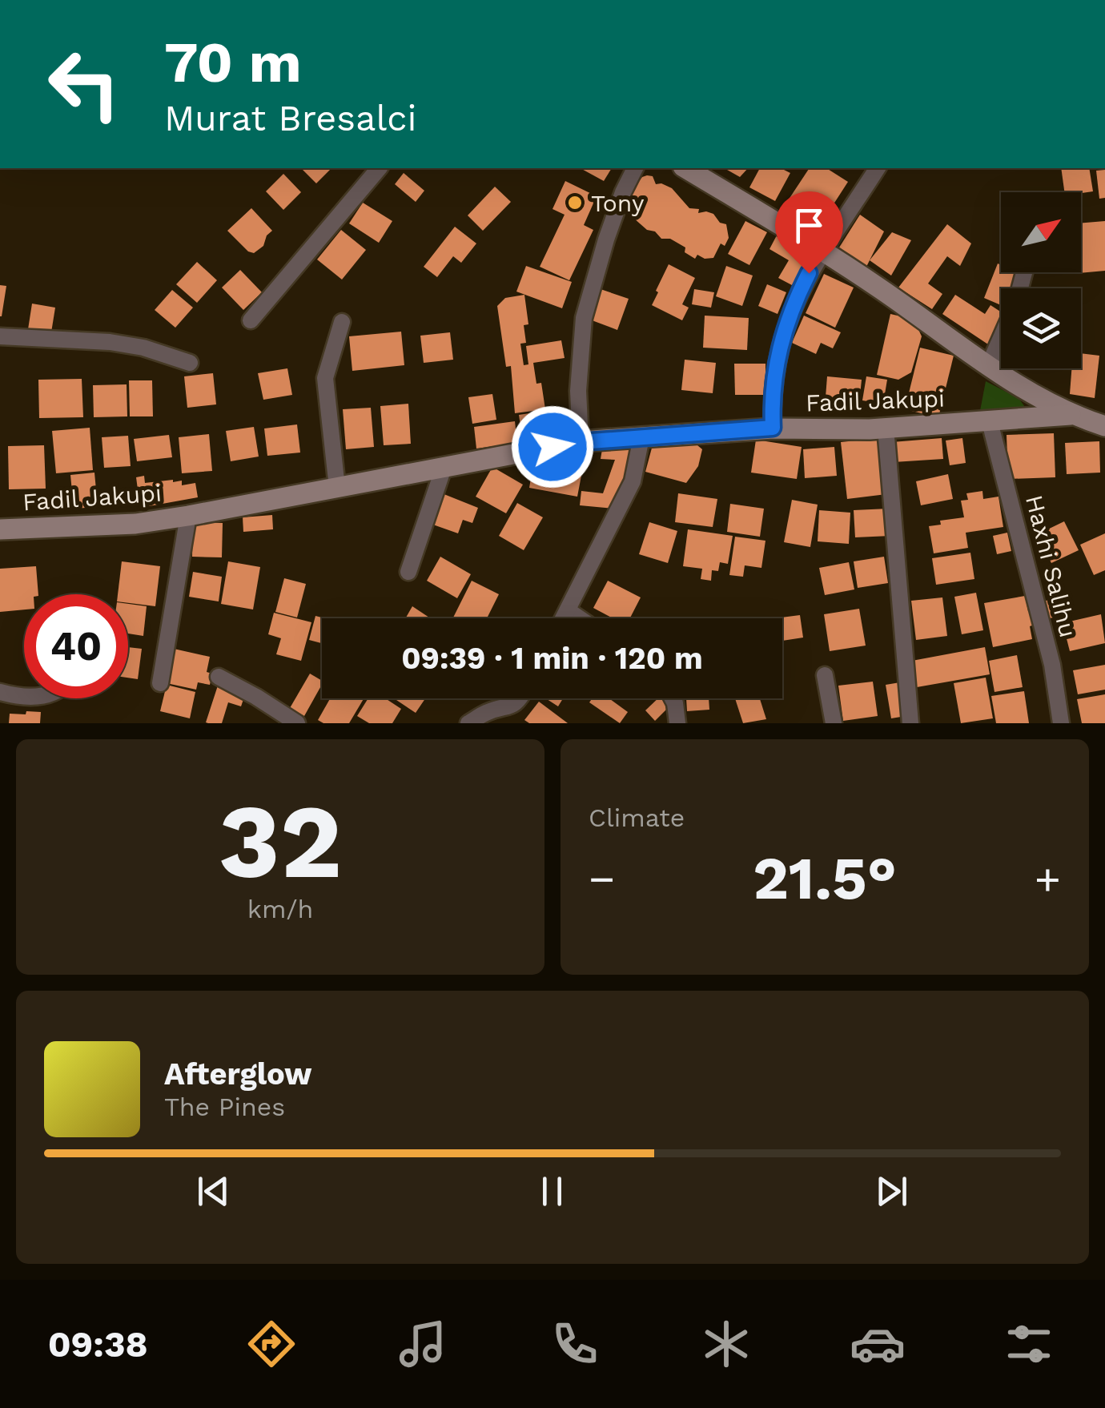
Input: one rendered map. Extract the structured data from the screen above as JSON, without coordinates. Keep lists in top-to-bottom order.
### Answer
{
  "streets": {
    "street": ["Fadil Jakupi", "Haxhi Salihu"]
  },
  "crossings": [
    ["Fadil Jakupi", "Haxhi Salihu"]
  ],
  "places": ["Tony"],
  "north": "top right",
  "page": {
    "turn": ["70 m", "Murat Bresalci"],
    "limit": "40",
    "trip": "09:39 · 1 min · 120 m",
    "tile": [
      ["32", "km/h"],
      "Climate"
    ],
    "heat": ["−", "21.5°", "+"],
    "song": ["Afterglow", "The Pines"],
    "tabs": "09:38"
  }
}
